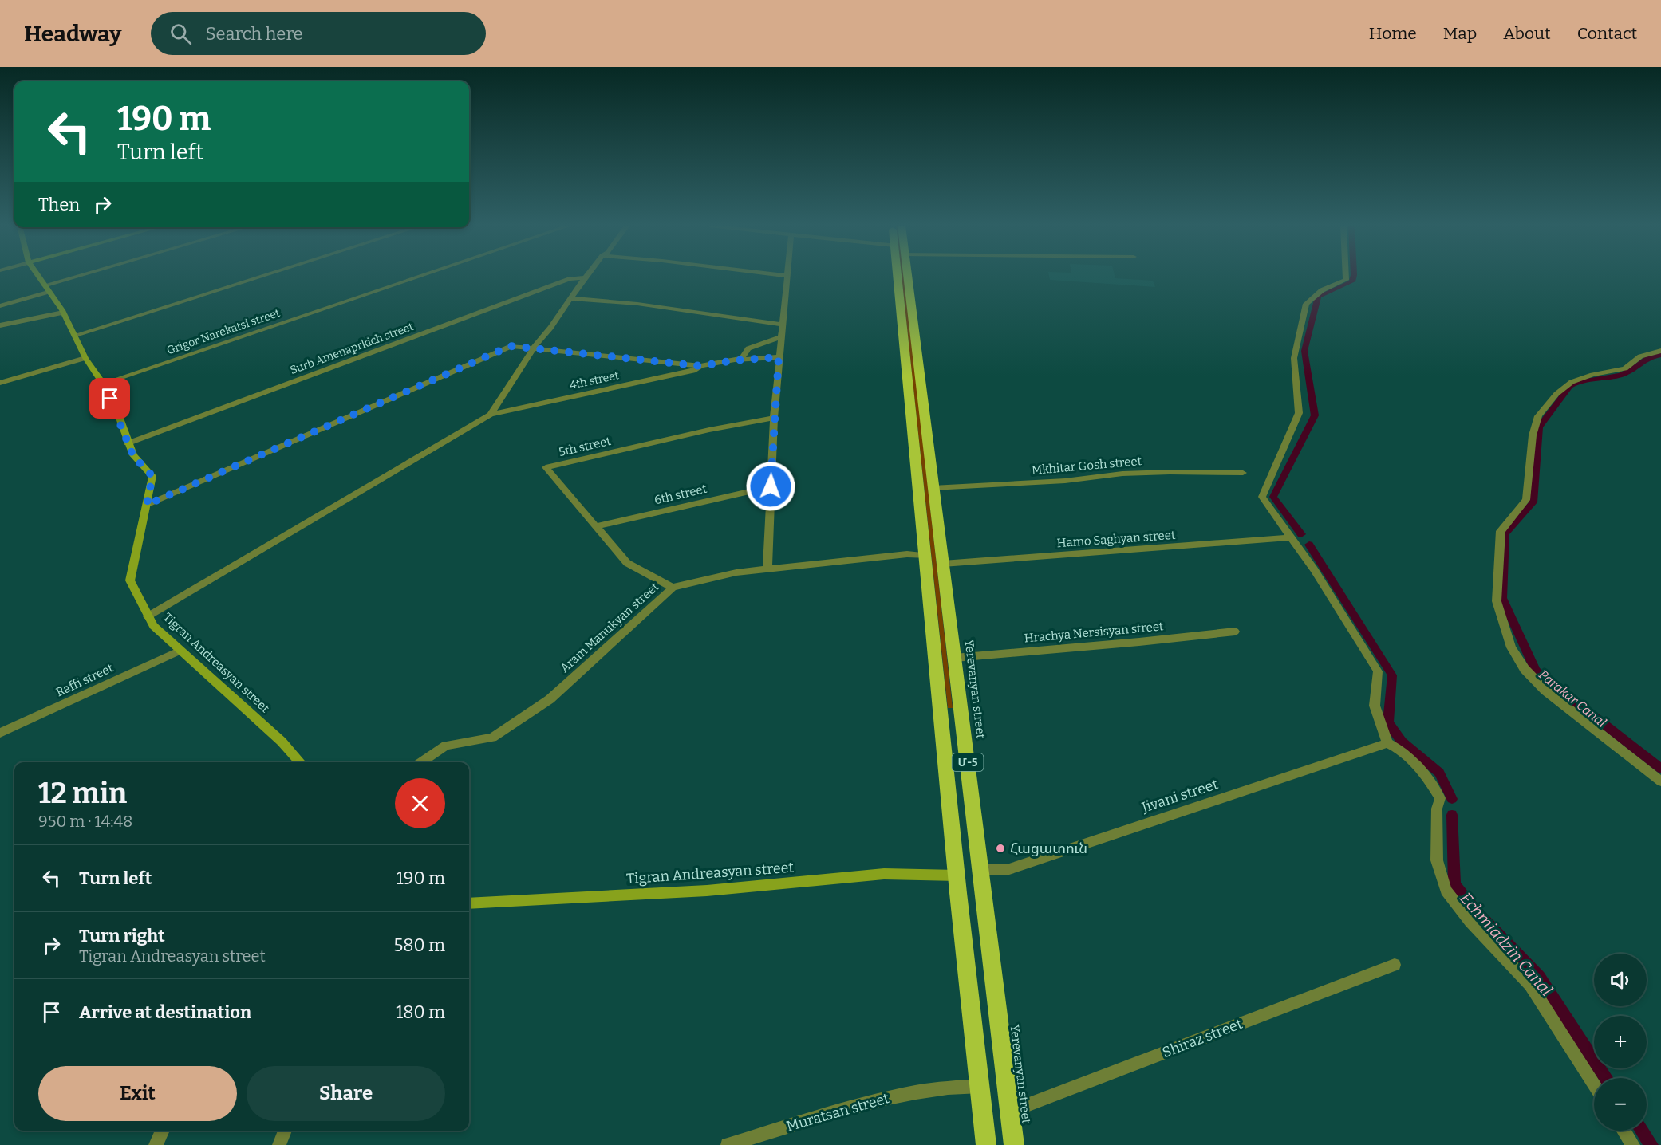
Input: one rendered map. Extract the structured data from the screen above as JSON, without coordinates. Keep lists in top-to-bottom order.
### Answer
{
  "streets": {
    "highway": ["Yerevanyan street", "Մ-5"],
    "main road": ["Tigran Andreasyan street"],
    "street": [
      "Grigor Narekatsi street",
      "Surb Amenaprkich street",
      "4th street",
      "5th street",
      "Mkhitar Gosh street",
      "6th street",
      "Hamo Saghyan street",
      "Aram Manukyan street",
      "Hrachya Nersisyan street",
      "Raffi street",
      "Jivani street",
      "Shiraz street",
      "Muratsan street"
    ]
  },
  "crossings": [
    ["Grigor Narekatsi street", "Tigran Andreasyan street"],
    ["Surb Amenaprkich street", "Tigran Andreasyan street"],
    ["5th street", "6th street"],
    ["5th street", "Aram Manukyan street"],
    ["Mkhitar Gosh street", "Yerevanyan street"],
    ["Hamo Saghyan street", "Yerevanyan street"],
    ["Aram Manukyan street", "Մ-5"],
    ["Hrachya Nersisyan street", "Yerevanyan street"],
    ["Tigran Andreasyan street", "Raffi street"],
    ["Tigran Andreasyan street", "Մ-5"],
    ["Yerevanyan street", "Մ-5"],
    ["Yerevanyan street", "Jivani street"],
    ["Yerevanyan street", "Shiraz street"],
    ["Մ-5", "Muratsan street"]
  ],
  "water": ["Parakar Canal", "Echmiadzin Canal"],
  "places": ["Հացատուն"],
  "page": {
    "header": "Headway",
    "search": "Search here",
    "nav": [
      "Home",
      "Map",
      "About",
      "Contact"
    ],
    "turn": ["190 m", "Turn left"],
    "then": "Then",
    "heading": ["12 min", "950 m · 14:48"],
    "list": [
      {
        "name": "Turn left",
        "value": "190 m"
      },
      {
        "name": "Turn right",
        "note": "Tigran Andreasyan street",
        "value": "580 m"
      },
      {
        "name": "Arrive at destination",
        "value": "180 m"
      }
    ],
    "map_buttons": ["+", "−"],
    "buttons": ["Exit", "Share"]
  }
}
